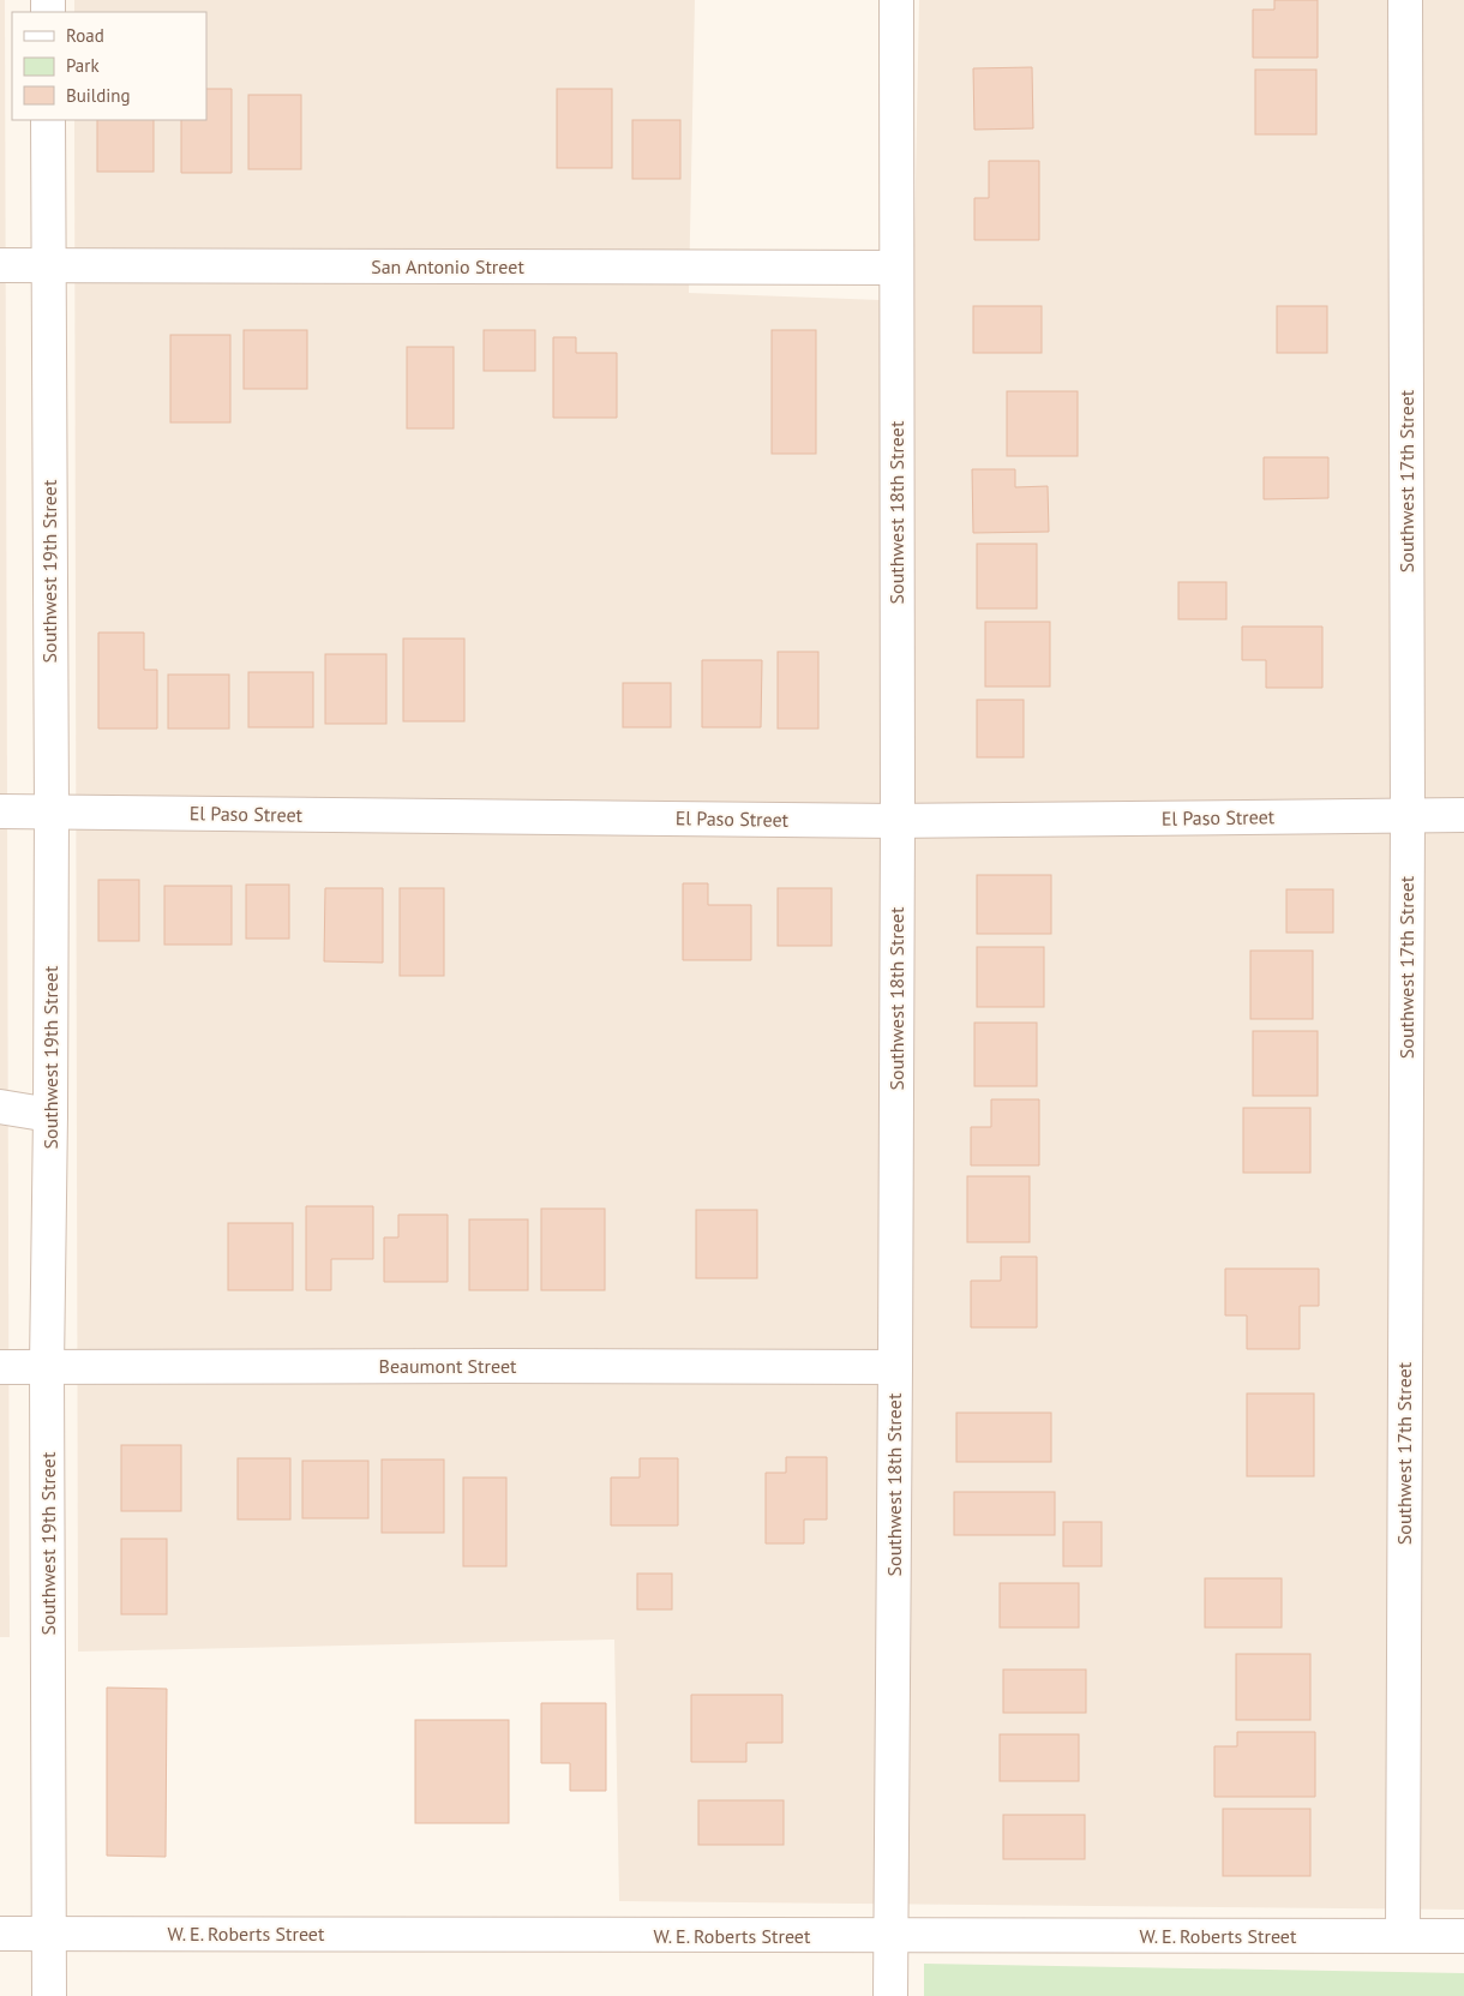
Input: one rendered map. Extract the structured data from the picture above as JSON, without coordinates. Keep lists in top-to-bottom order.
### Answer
{
  "streets": {
    "street": [
      "San Antonio Street",
      "Southwest 17th Street",
      "Southwest 18th Street",
      "Southwest 19th Street",
      "El Paso Street",
      "Beaumont Street",
      "W. E. Roberts Street"
    ]
  },
  "crossings": [
    ["San Antonio Street", "Southwest 18th Street"],
    ["San Antonio Street", "Southwest 19th Street"],
    ["Southwest 17th Street", "El Paso Street"],
    ["Southwest 17th Street", "W. E. Roberts Street"],
    ["Southwest 18th Street", "El Paso Street"],
    ["Southwest 18th Street", "Beaumont Street"],
    ["Southwest 18th Street", "W. E. Roberts Street"],
    ["Southwest 19th Street", "El Paso Street"],
    ["Southwest 19th Street", "Beaumont Street"],
    ["Southwest 19th Street", "W. E. Roberts Street"]
  ],
  "legend": ["Road", "Park", "Building"]
}
